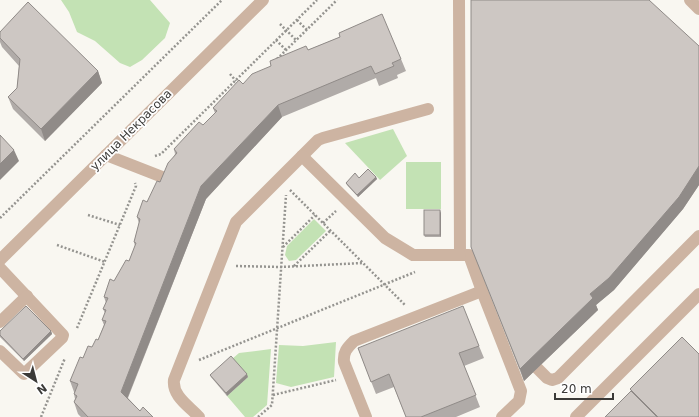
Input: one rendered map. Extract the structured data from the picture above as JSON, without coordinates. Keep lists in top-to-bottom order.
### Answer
{
  "streets": {
    "street": ["улица Некрасова"]
  },
  "scale_bar": "20 m",
  "north": "bottom right"
}
